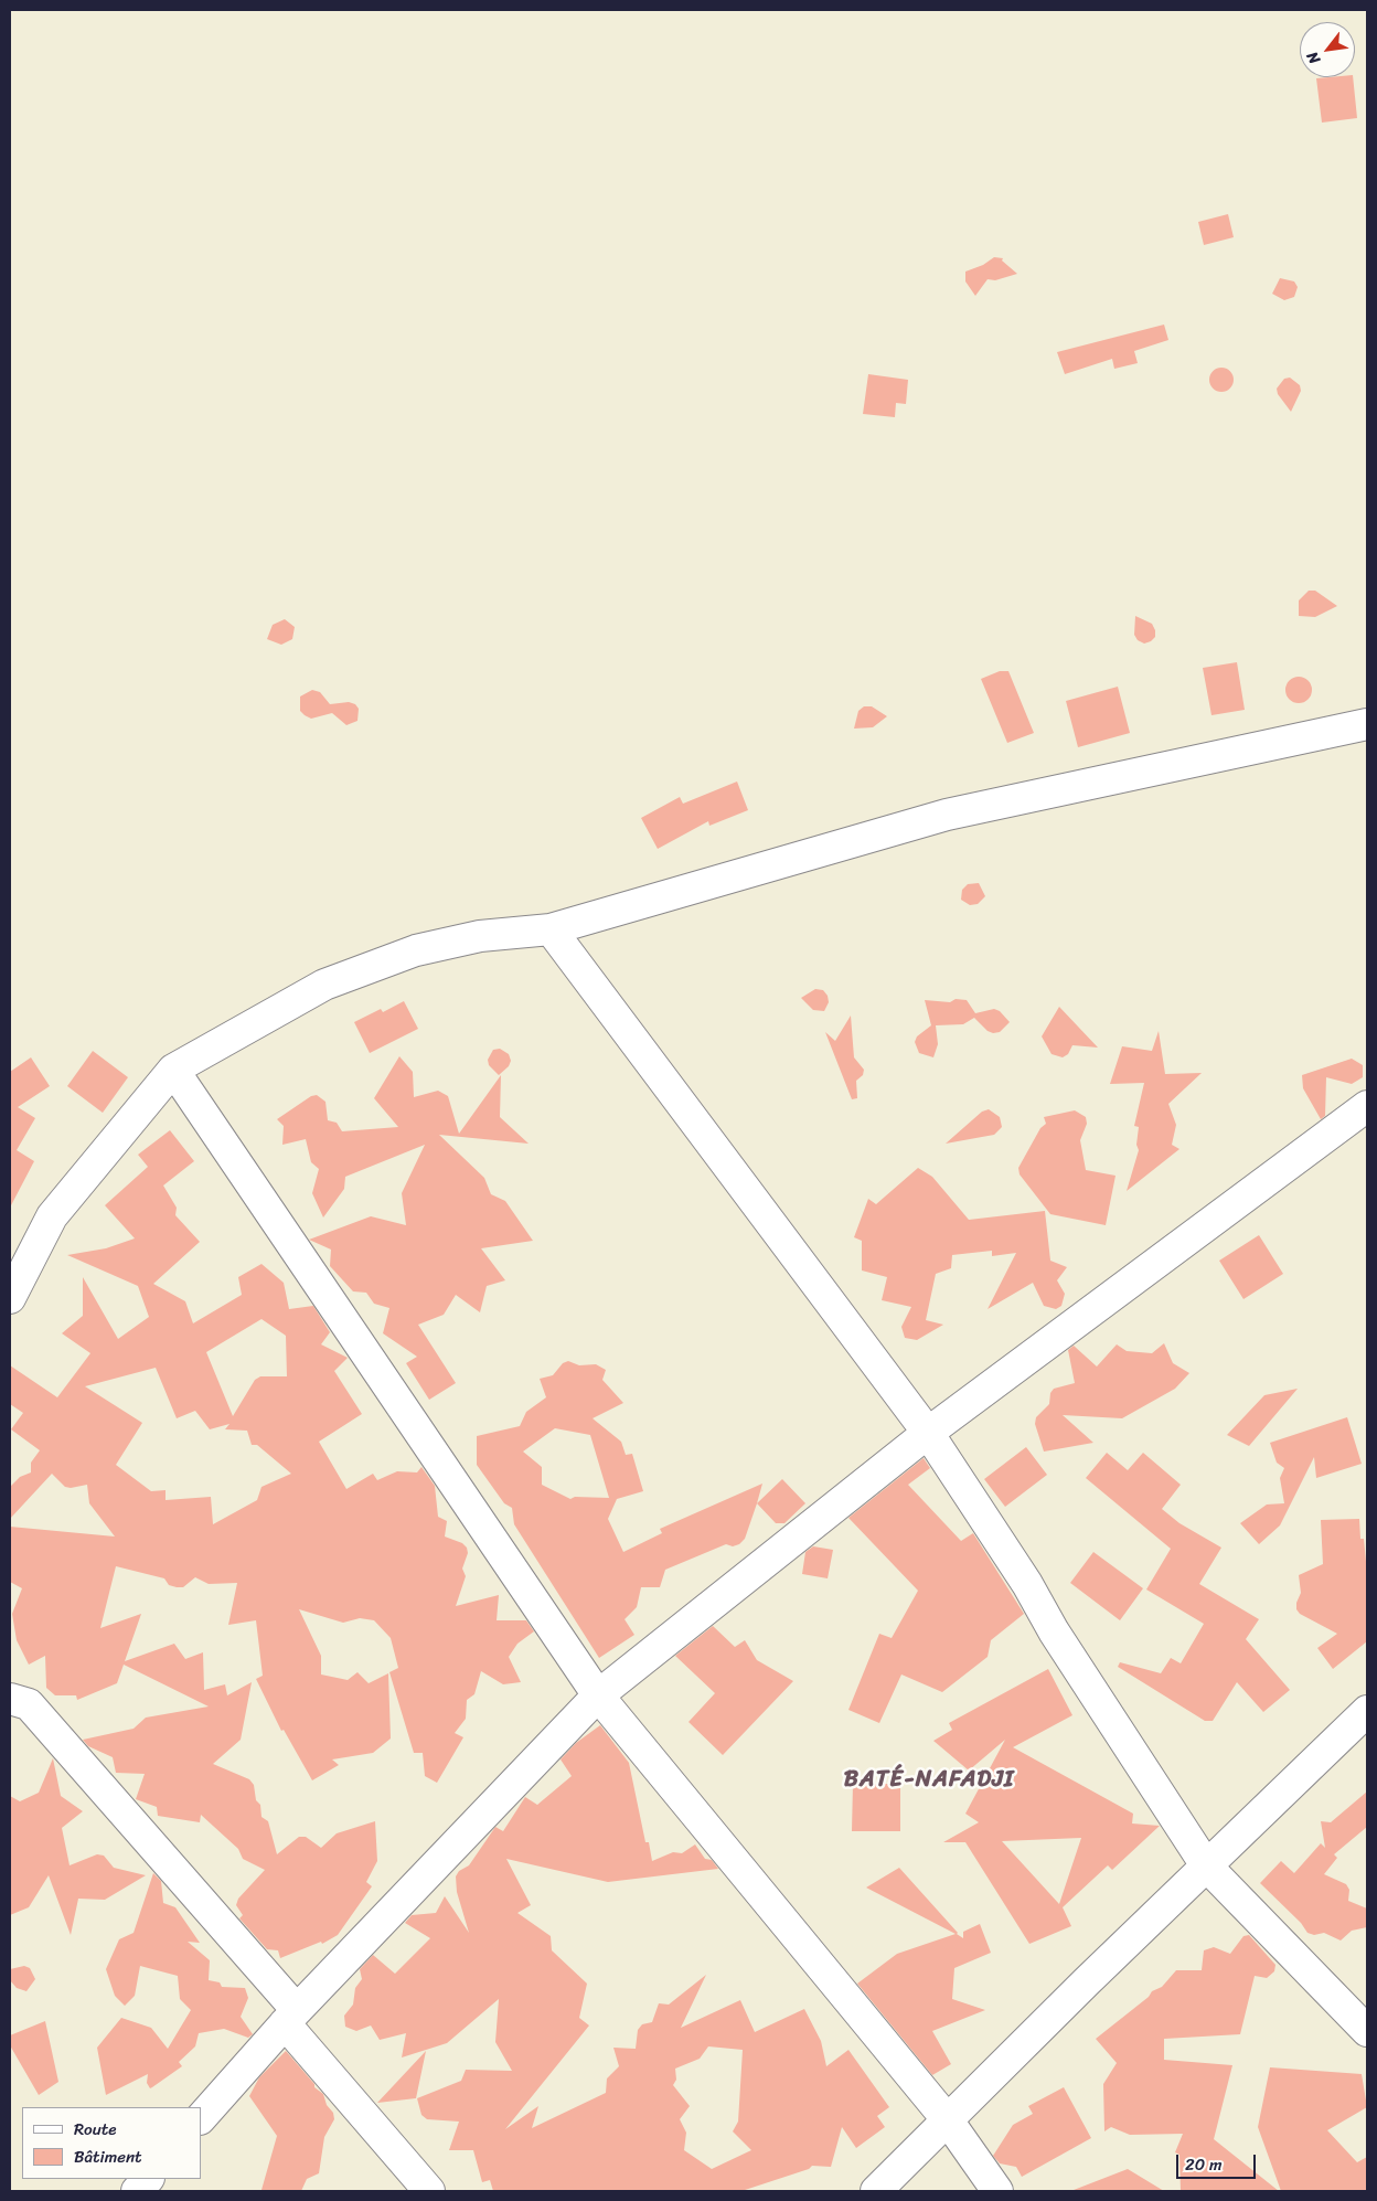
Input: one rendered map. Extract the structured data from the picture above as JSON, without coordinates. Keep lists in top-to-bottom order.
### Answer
{
  "districts": ["BATÉ-NAFADJI"],
  "legend": ["Route", "Bâtiment"],
  "scale_bar": "20 m",
  "north": "bottom left"
}
